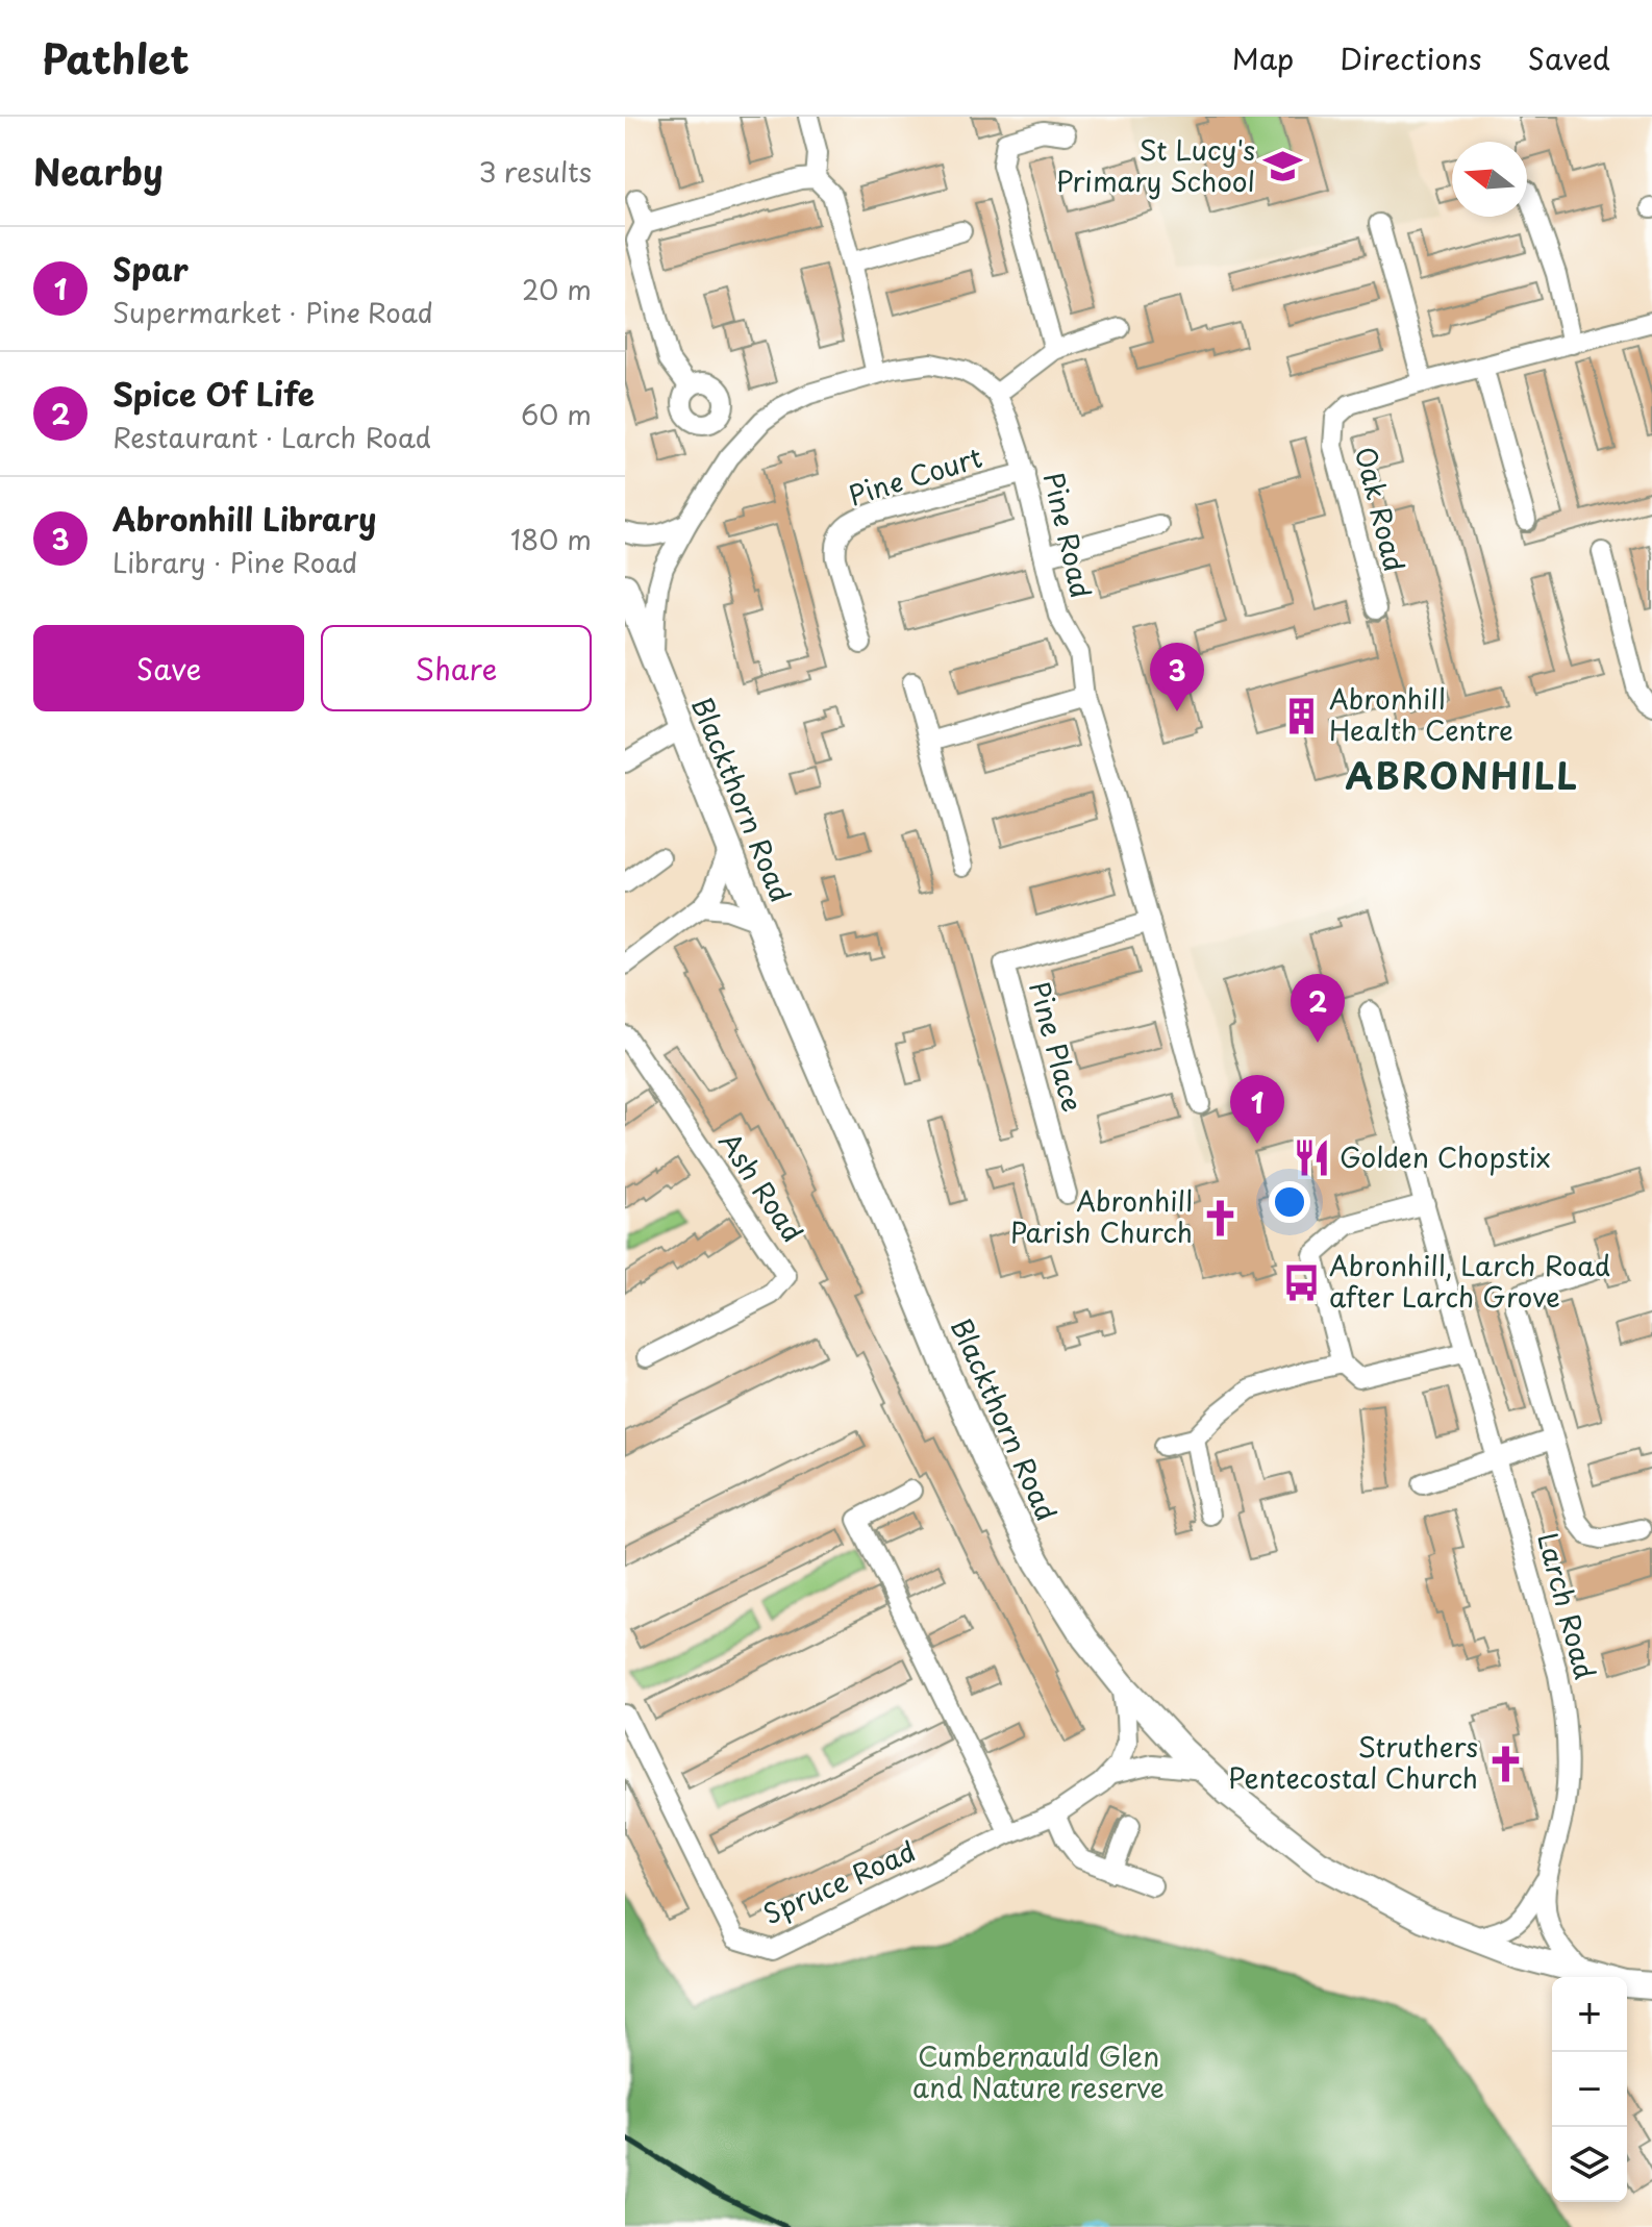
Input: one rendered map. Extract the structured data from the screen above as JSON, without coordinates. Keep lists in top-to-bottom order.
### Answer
{
  "streets": {
    "street": [
      "Pine Court",
      "Oak Road",
      "Pine Road",
      "Blackthorn Road",
      "Pine Place",
      "Ash Road",
      "Larch Road",
      "Spruce Road"
    ]
  },
  "crossings": [
    ["Pine Court", "Pine Road"],
    ["Pine Road", "Pine Place"],
    ["Blackthorn Road", "Larch Road"],
    ["Blackthorn Road", "Spruce Road"]
  ],
  "districts": ["ABRONHILL"],
  "parks": ["Cumbernauld Glen and Nature reserve"],
  "places": {
    "school or university": ["St Lucy's Primary School"],
    "building": ["Abronhill Health Centre"],
    "restaurant": ["Golden Chopstix"],
    "church": ["Abronhill Parish Church", "Struthers Pentecostal Church"],
    "bus stop": ["Abronhill, Larch Road after Larch Grove"]
  },
  "north": "left",
  "page": {
    "header": "Pathlet",
    "nav": ["Map", "Directions", "Saved"],
    "heading": ["Nearby", "3 results"],
    "list": [
      {
        "mark": "1",
        "name": "Spar",
        "note": "Supermarket · Pine Road",
        "value": "20 m"
      },
      {
        "mark": "2",
        "name": "Spice Of Life",
        "note": "Restaurant · Larch Road",
        "value": "60 m"
      },
      {
        "mark": "3",
        "name": "Abronhill Library",
        "note": "Library · Pine Road",
        "value": "180 m"
      }
    ],
    "buttons": ["Save", "Share"],
    "pins": ["3", "2", "1"],
    "map_buttons": ["+", "−"]
  }
}
